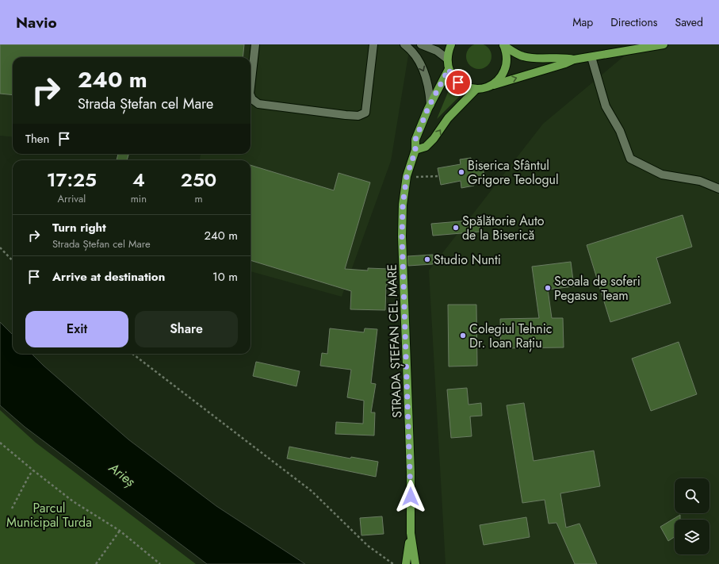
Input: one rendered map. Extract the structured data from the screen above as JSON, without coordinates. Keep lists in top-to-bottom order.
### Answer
{
  "streets": {
    "main road": ["STRADA ȘTEFAN CEL MARE"]
  },
  "water": ["Arieș"],
  "parks": ["Parcul Municipal Turda"],
  "places": [
    "Biserica Sfântul Grigore Teologul",
    "Spălătorie Auto de la Biserică",
    "Studio Nunti",
    "Scoala de soferi Pegasus Team",
    "Colegiul Tehnic Dr. Ioan Rațiu"
  ],
  "page": {
    "header": "Navio",
    "nav": ["Map", "Directions", "Saved"],
    "turn": ["240 m", "Strada Ștefan cel Mare"],
    "then": "Then",
    "eta": [
      "17:25",
      "Arrival",
      "4",
      "min",
      "250",
      "m"
    ],
    "list": [
      {
        "name": "Turn right",
        "note": "Strada Ștefan cel Mare",
        "value": "240 m"
      },
      {
        "name": "Arrive at destination",
        "value": "10 m"
      }
    ],
    "buttons": ["Exit", "Share"]
  }
}
